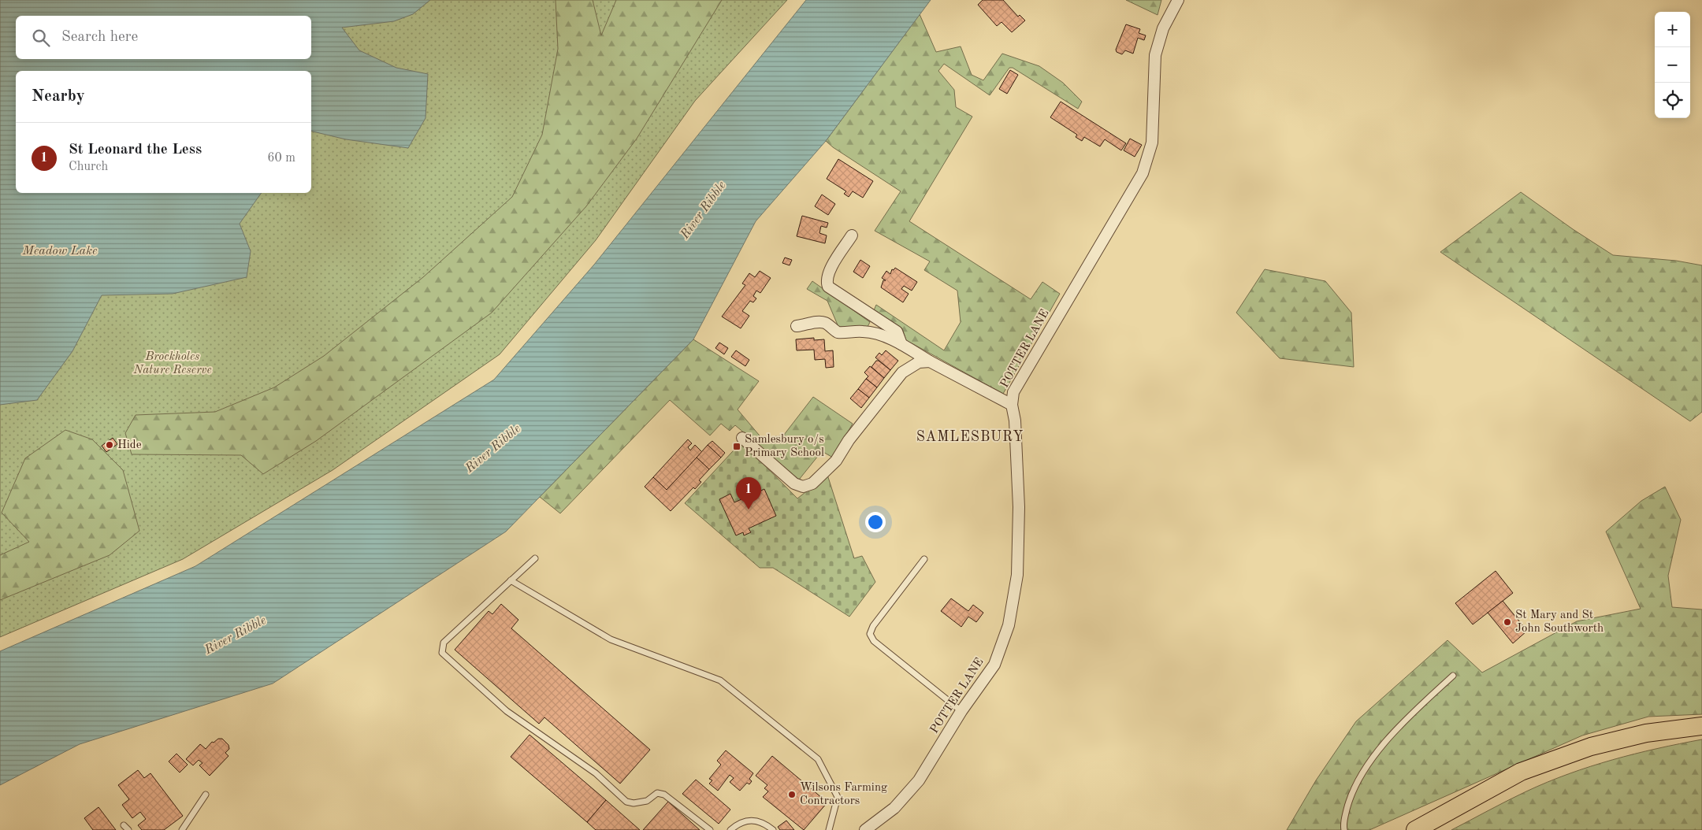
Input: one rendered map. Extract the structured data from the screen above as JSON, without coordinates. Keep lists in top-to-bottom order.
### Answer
{
  "streets": {
    "street": ["POTTER LANE"]
  },
  "districts": ["SAMLESBURY"],
  "water": ["River Ribble", "Meadow Lake"],
  "parks": ["Brockholes Nature Reserve"],
  "places": {
    "other": ["Hide", "St Mary and St John Southworth", "Wilsons Farming Contractors"],
    "transit": ["Samlesbury o/s Primary School"]
  },
  "page": {
    "map_buttons": ["+", "−"],
    "search": "Search here",
    "heading": "Nearby",
    "list": [
      {
        "mark": "1",
        "name": "St Leonard the Less",
        "note": "Church",
        "value": "60 m"
      }
    ],
    "pins": "1"
  }
}
